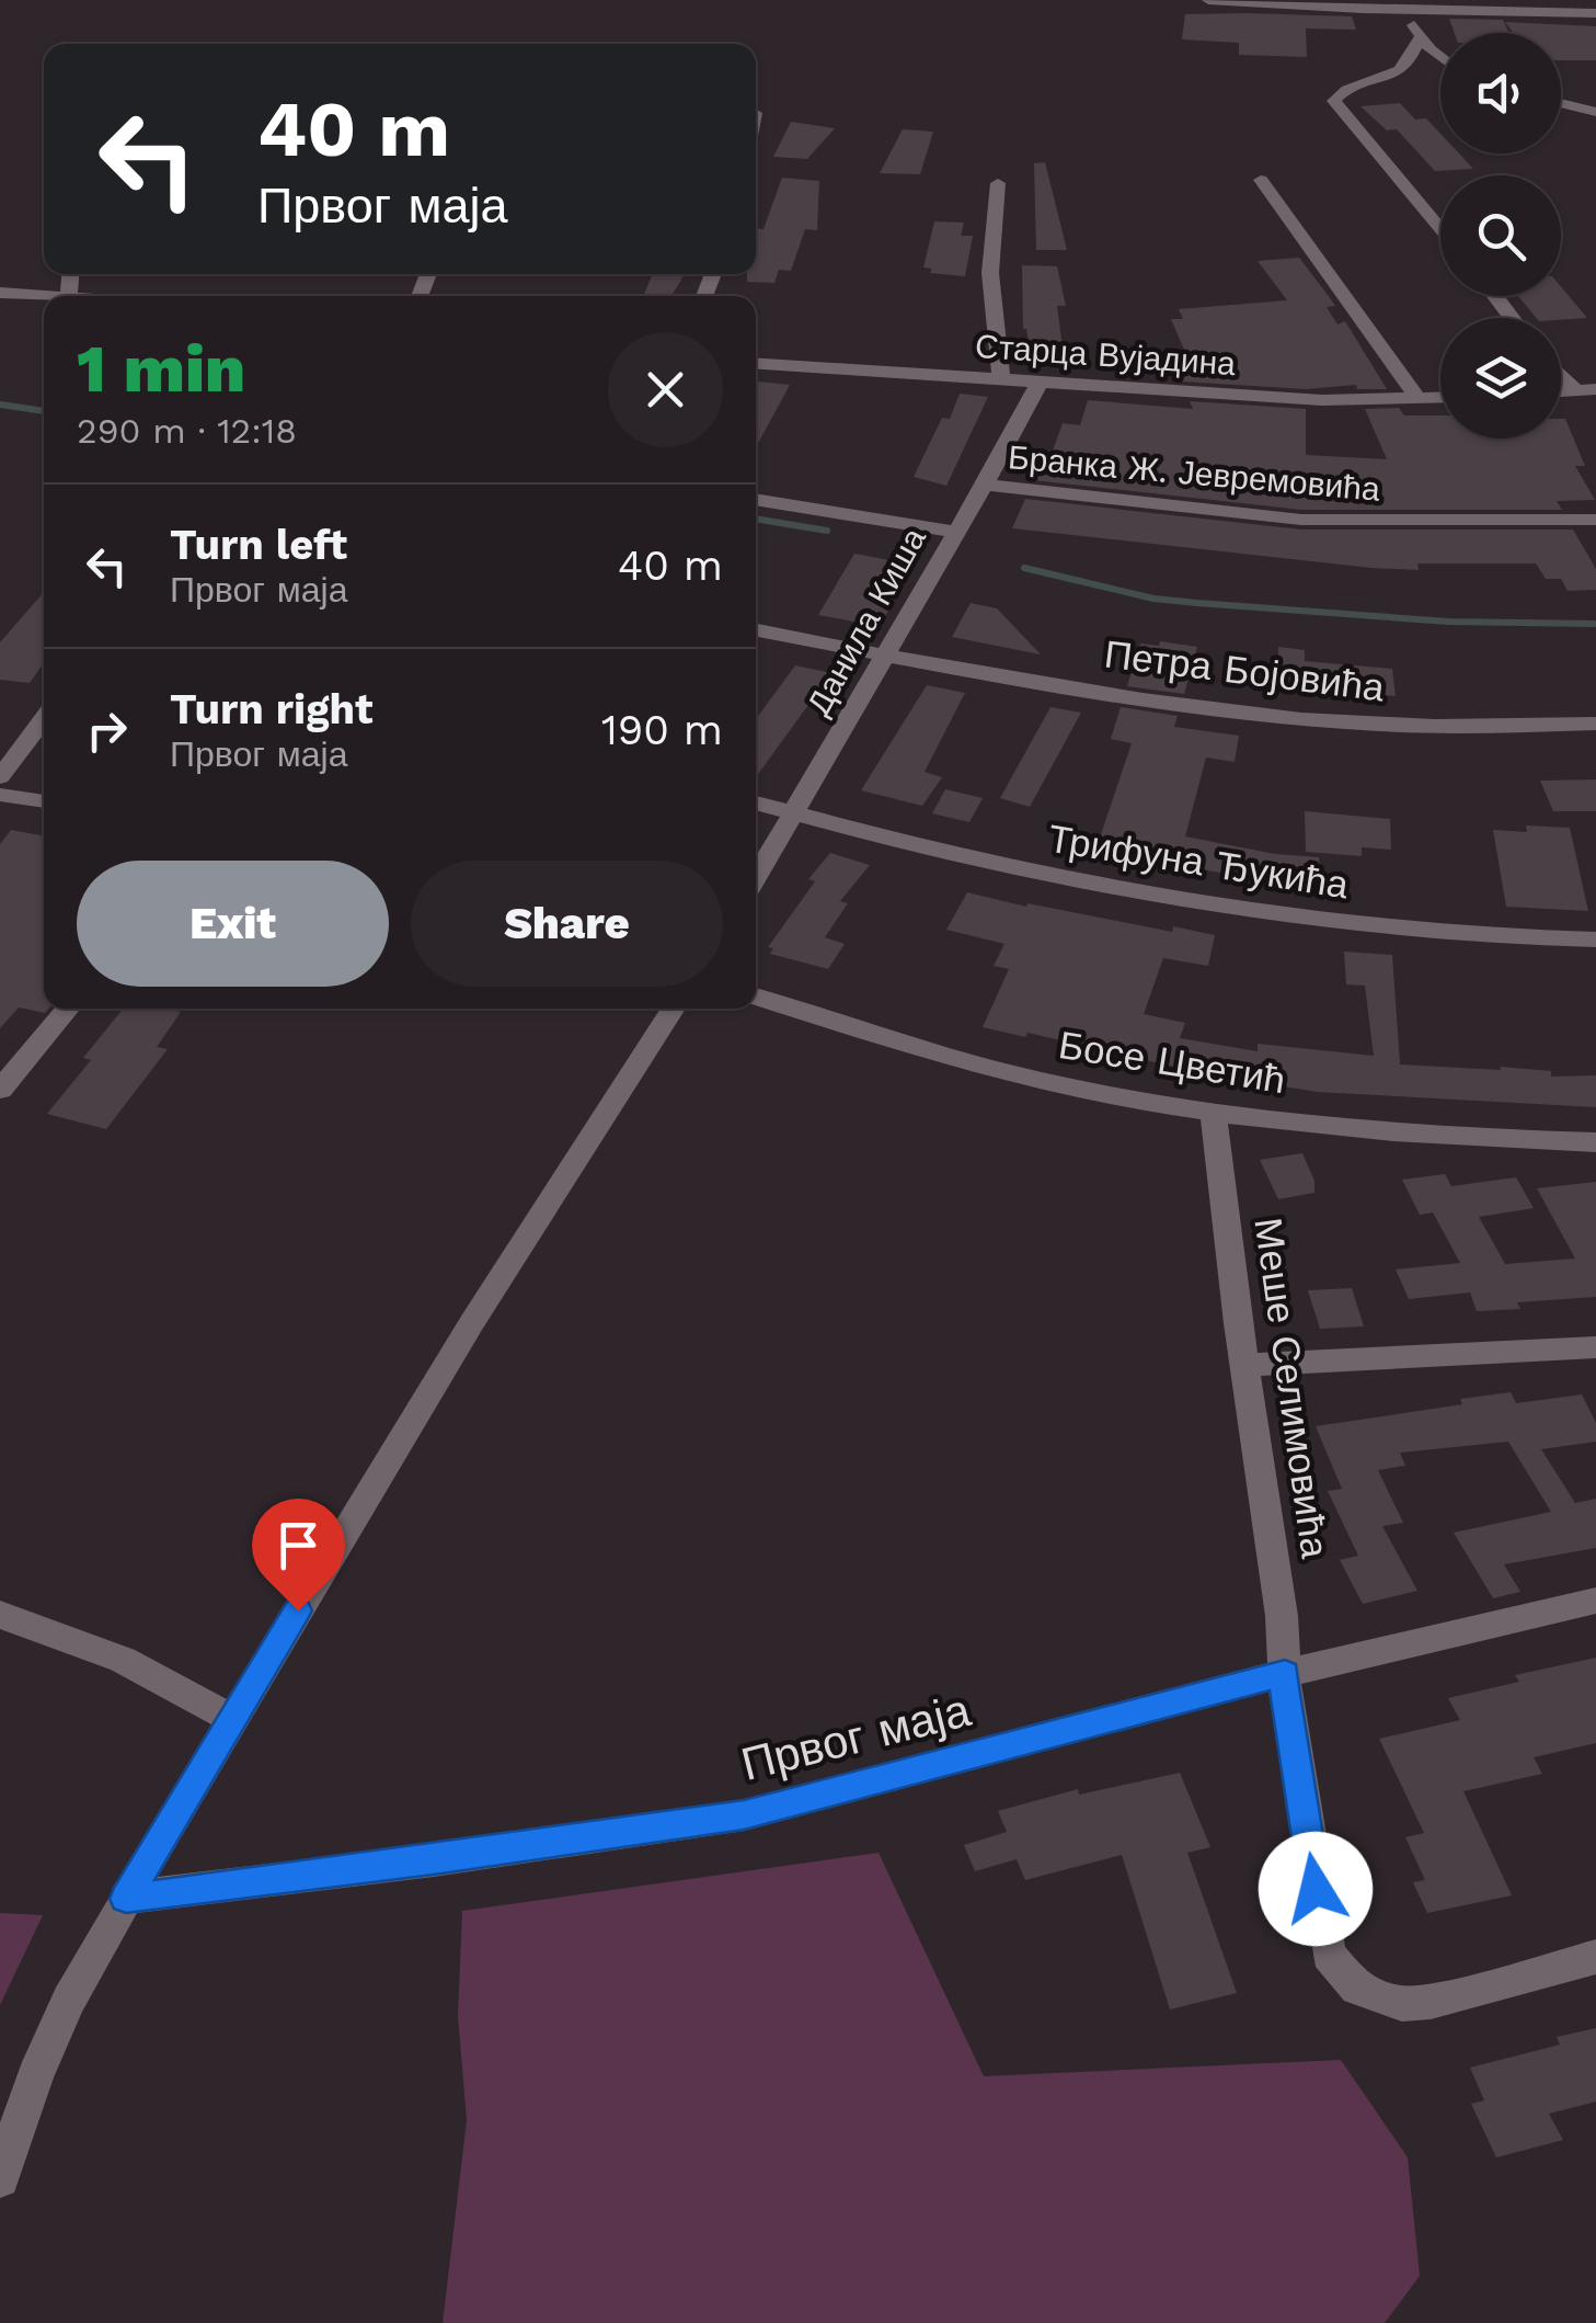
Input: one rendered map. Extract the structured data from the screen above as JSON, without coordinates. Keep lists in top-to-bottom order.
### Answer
{
  "streets": {
    "street": [
      "Старца Вујадина",
      "Бранка Ж. Јевремовића",
      "Данила Киша",
      "Петра Бојовића",
      "Трифуна Ђукића",
      "Босе Цветић",
      "Меше Селимовића",
      "Првог маја"
    ]
  },
  "crossings": [
    ["Старца Вујадина", "Данила Киша"],
    ["Бранка Ж. Јевремовића", "Данила Киша"],
    ["Данила Киша", "Петра Бојовића"],
    ["Данила Киша", "Трифуна Ђукића"],
    ["Босе Цветић", "Меше Селимовића"],
    ["Меше Селимовића", "Првог маја"]
  ],
  "page": {
    "turn": ["40 m", "Првог маја"],
    "heading": ["1 min", "290 m · 12:18"],
    "list": [
      {
        "name": "Turn left",
        "note": "Првог маја",
        "value": "40 m"
      },
      {
        "name": "Turn right",
        "note": "Првог маја",
        "value": "190 m"
      }
    ],
    "buttons": ["Exit", "Share"]
  }
}
